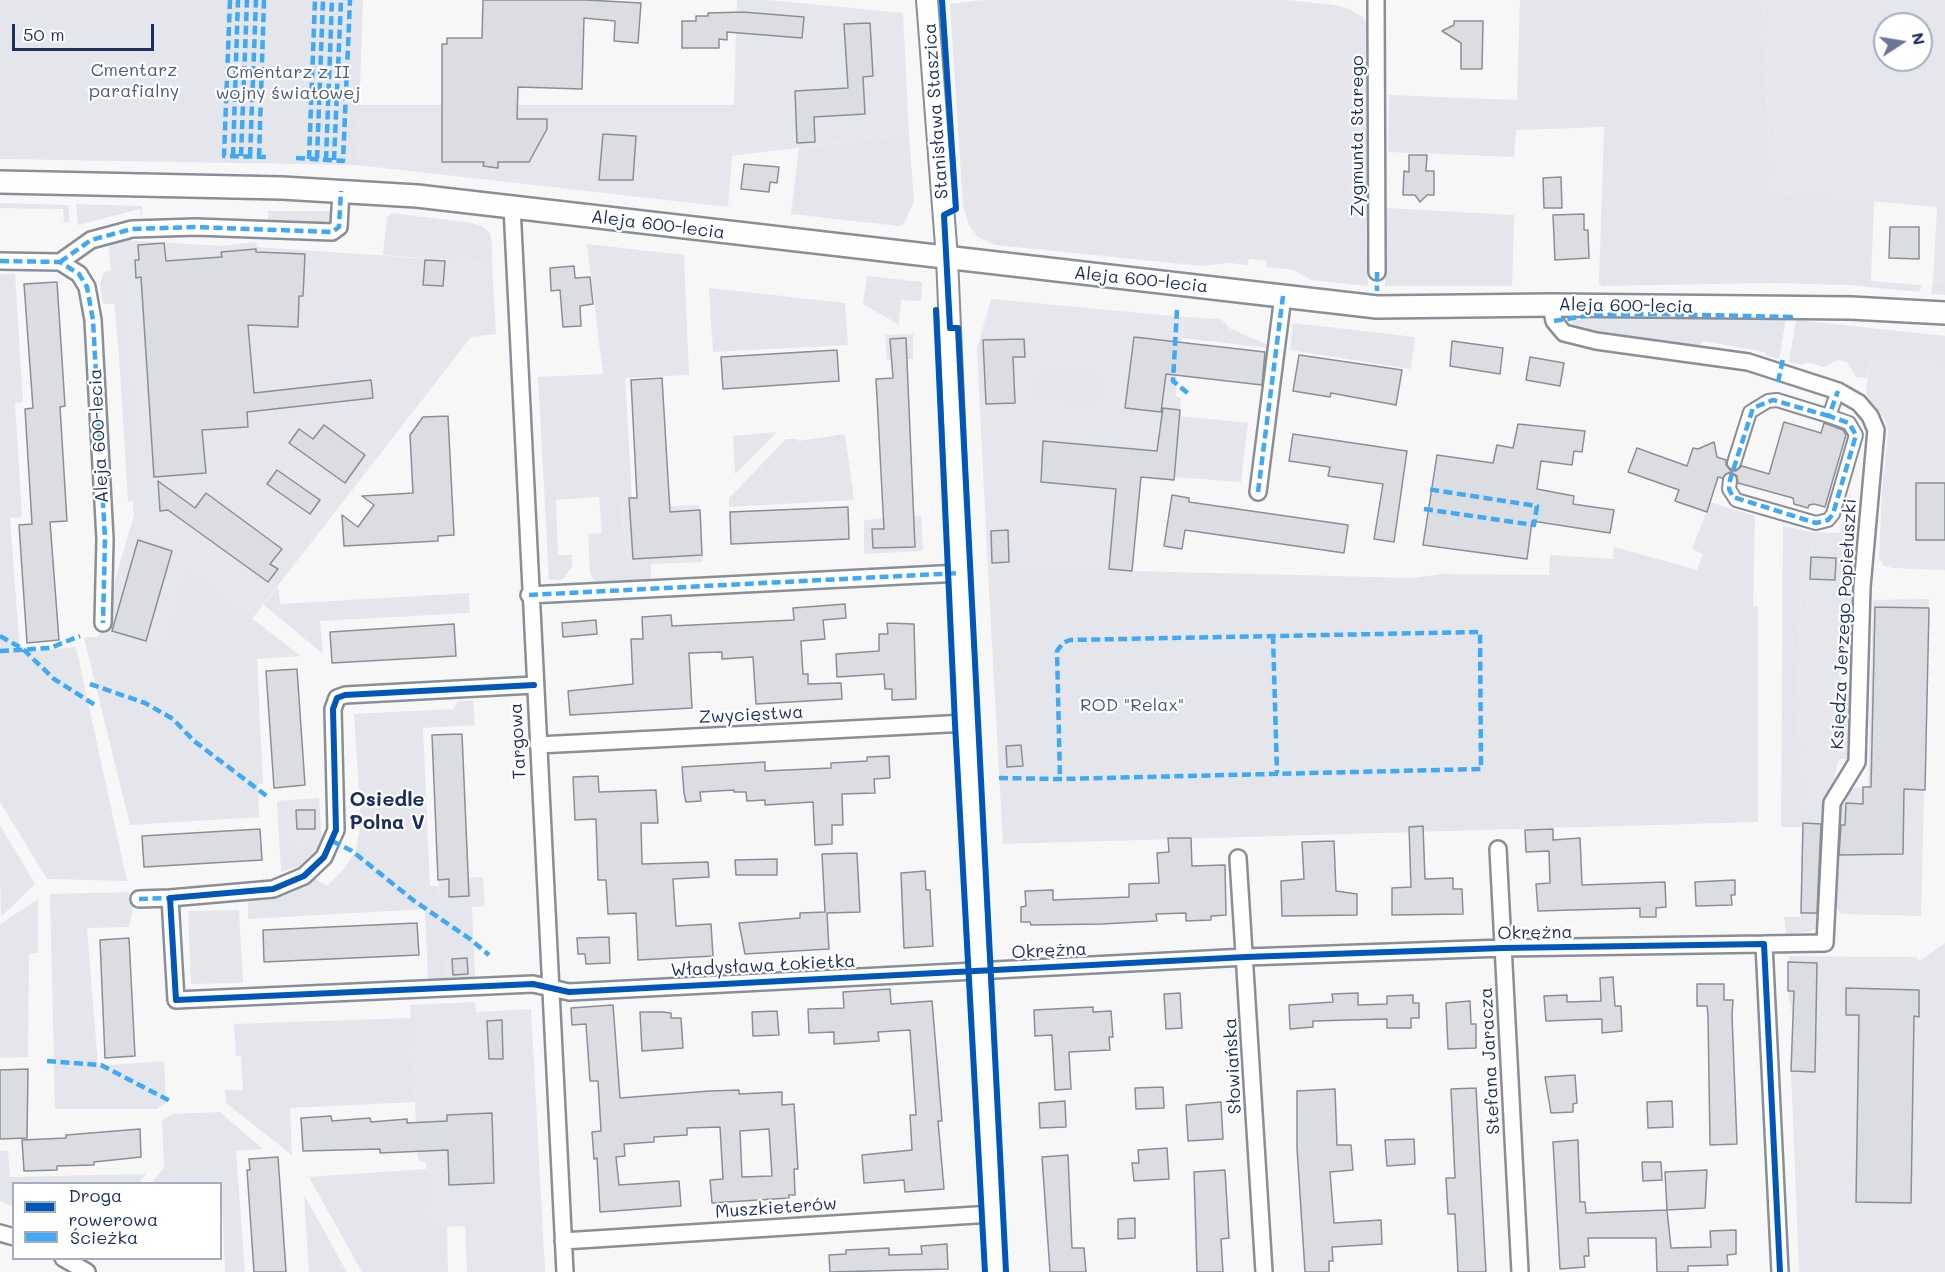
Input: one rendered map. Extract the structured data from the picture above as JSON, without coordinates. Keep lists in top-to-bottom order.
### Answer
{
  "streets": {
    "main road": ["Aleja 600-lecia"],
    "street": [
      "Stanisława Staszica",
      "Zygmunta Starego",
      "Księdza Jerzego Popiełuszki",
      "Zwycięstwa",
      "Targowa",
      "Okrężna",
      "Władysława Łokietka",
      "Stefana Jaracza",
      "Słowiańska",
      "Muszkieterów"
    ]
  },
  "crossings": [
    ["Stanisława Staszica", "Aleja 600-lecia"],
    ["Stanisława Staszica", "Zwycięstwa"],
    ["Stanisława Staszica", "Okrężna"],
    ["Stanisława Staszica", "Władysława Łokietka"],
    ["Stanisława Staszica", "Muszkieterów"],
    ["Aleja 600-lecia", "Księdza Jerzego Popiełuszki"],
    ["Aleja 600-lecia", "Targowa"],
    ["Księdza Jerzego Popiełuszki", "Okrężna"],
    ["Zwycięstwa", "Targowa"],
    ["Targowa", "Władysława Łokietka"],
    ["Targowa", "Muszkieterów"],
    ["Okrężna", "Władysława Łokietka"],
    ["Okrężna", "Stefana Jaracza"],
    ["Okrężna", "Słowiańska"]
  ],
  "districts": ["Osiedle Polna V"],
  "parks": ["Cmentarz parafialny", "Cmentarz z II wojny światowej", "ROD \"Relax\""],
  "legend": ["Droga rowerowa", "Ścieżka"],
  "scale_bar": "50 m",
  "north": "right"
}
